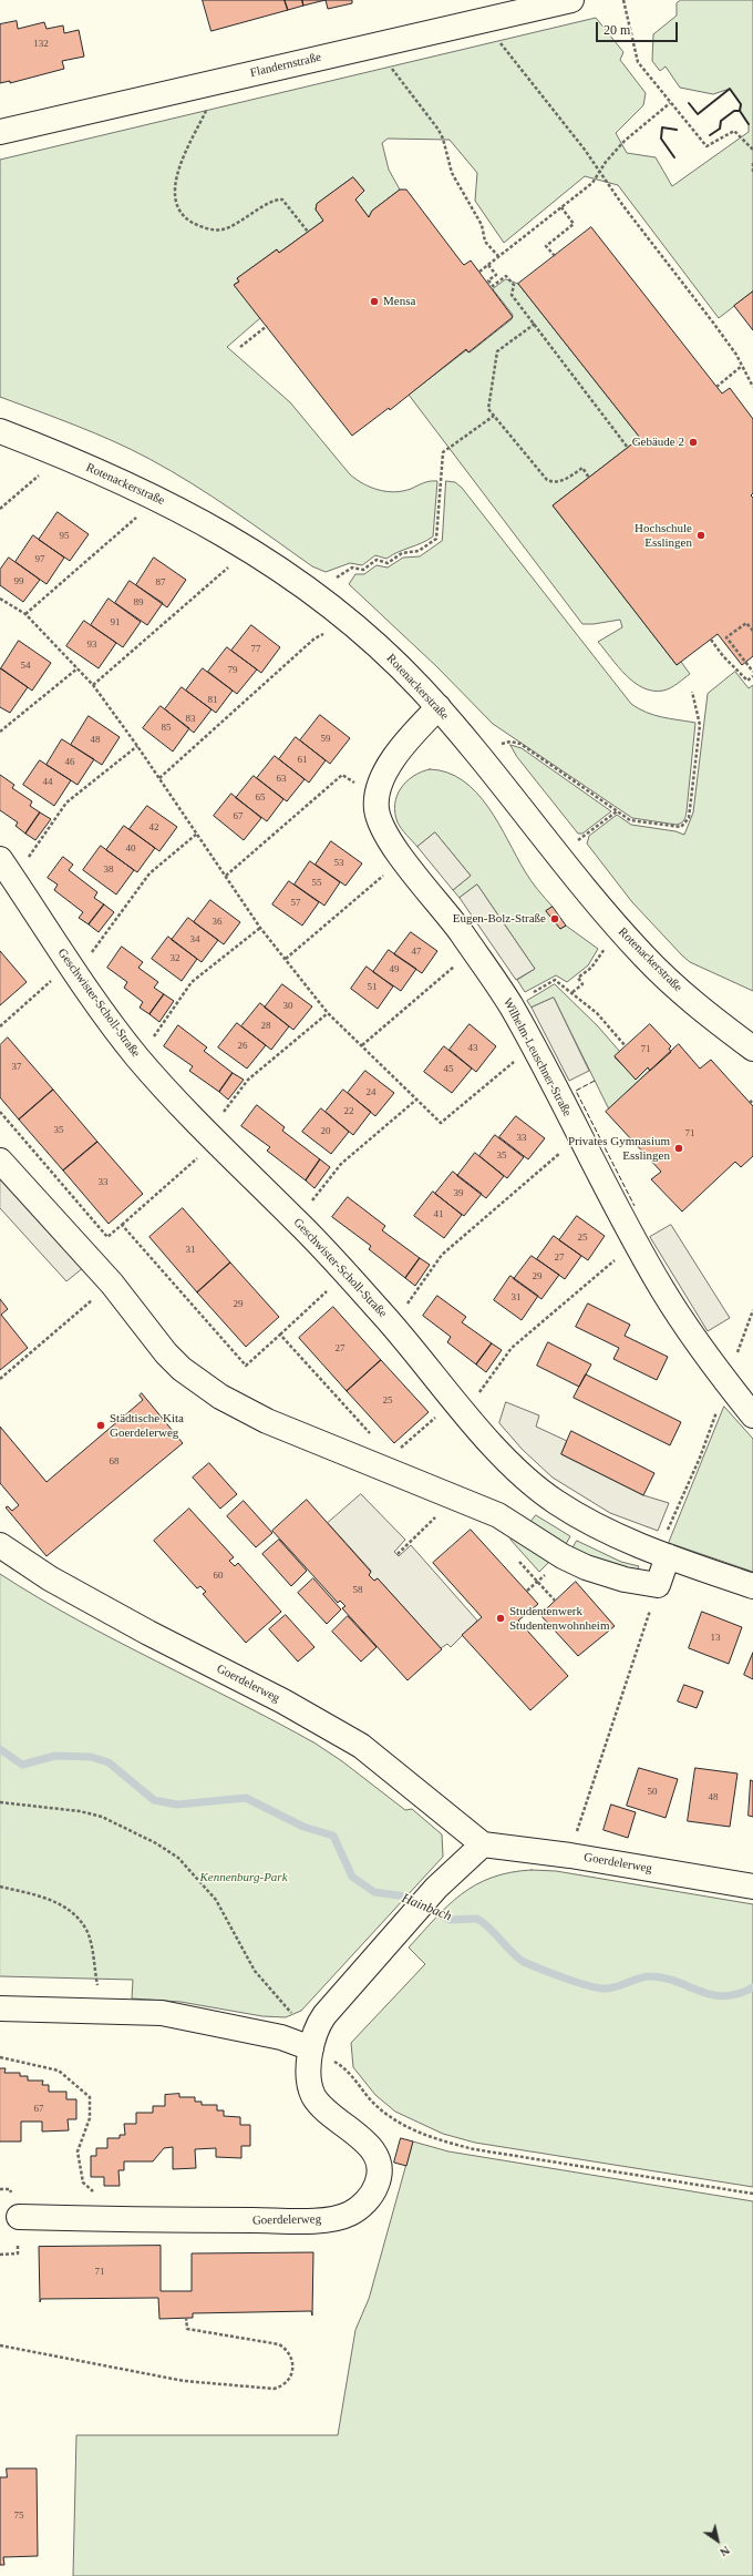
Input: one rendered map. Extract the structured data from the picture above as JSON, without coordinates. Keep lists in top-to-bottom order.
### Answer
{
  "streets": {
    "street": [
      "Flandernstraße",
      "Rotenackerstraße",
      "Geschwister-Scholl-Straße",
      "Wilhelm-Leuschner-Straße",
      "Goerdelerweg"
    ]
  },
  "crossings": [
    ["Rotenackerstraße", "Wilhelm-Leuschner-Straße"]
  ],
  "water": ["Hainbach"],
  "parks": ["Kennenburg-Park"],
  "places": [
    "Mensa",
    "Gebäude 2",
    "Hochschule Esslingen",
    "Eugen-Bolz-Straße",
    "Privates Gymnasium Esslingen",
    "Städtische Kita Goerdelerweg",
    "Studentenwerk Studentenwohnheim"
  ],
  "house_numbers": [
    "132",
    "95",
    "97",
    "99",
    "87",
    "89",
    "91",
    "93",
    "77",
    "54",
    "79",
    "81",
    "83",
    "85",
    "59",
    "48",
    "61",
    "46",
    "63",
    "44",
    "65",
    "67",
    "42",
    "40",
    "53",
    "38",
    "55",
    "57",
    "36",
    "34",
    "47",
    "32",
    "49",
    "51",
    "30",
    "28",
    "26",
    "43",
    "71",
    "37",
    "45",
    "24",
    "22",
    "35",
    "20",
    "71",
    "33",
    "35",
    "33",
    "39",
    "41",
    "25",
    "31",
    "27",
    "29",
    "31",
    "29",
    "27",
    "25",
    "68",
    "60",
    "58",
    "13",
    "50",
    "48",
    "67",
    "71",
    "75"
  ],
  "scale_bar": "20 m",
  "north": "bottom right"
}
